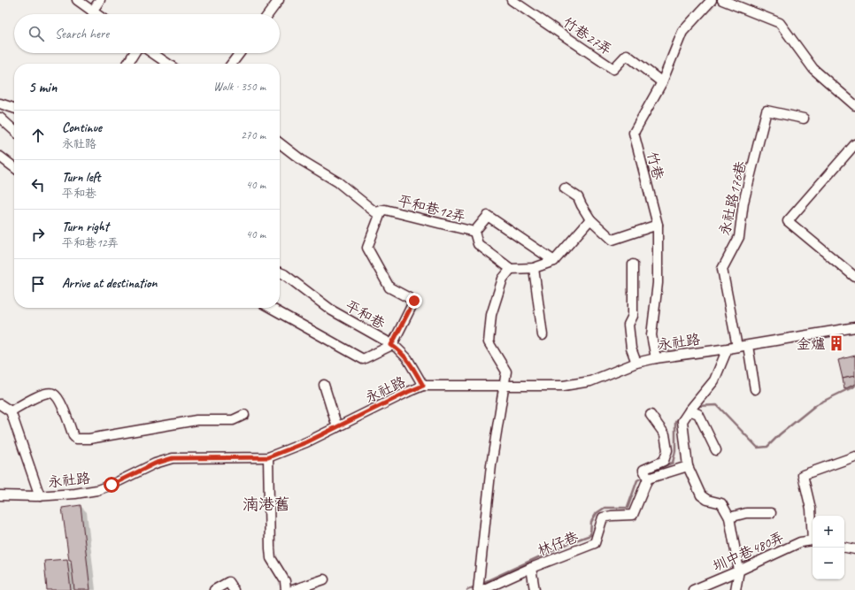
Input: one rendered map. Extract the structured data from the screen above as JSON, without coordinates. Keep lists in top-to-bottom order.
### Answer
{
  "streets": {
    "street": [
      "竹巷27弄",
      "竹巷",
      "永社路176巷",
      "平和巷12弄",
      "平和巷",
      "永社路",
      "林仔巷",
      "圳中巷480弄"
    ]
  },
  "crossings": [
    ["竹巷27弄", "竹巷"],
    ["竹巷", "永社路"],
    ["永社路176巷", "永社路"],
    ["平和巷12弄", "平和巷"],
    ["平和巷", "永社路"]
  ],
  "districts": ["湳港舊"],
  "places": {
    "building": ["金爐"]
  },
  "page": {
    "search": "Search here",
    "heading": ["5 min", "Walk · 350 m"],
    "list": [
      ["Continue", "永社路", "270 m"],
      ["Turn left", "平和巷", "40 m"],
      ["Turn right", "平和巷12弄", "40 m"],
      "Arrive at destination"
    ],
    "map_buttons": ["+", "−"]
  }
}
